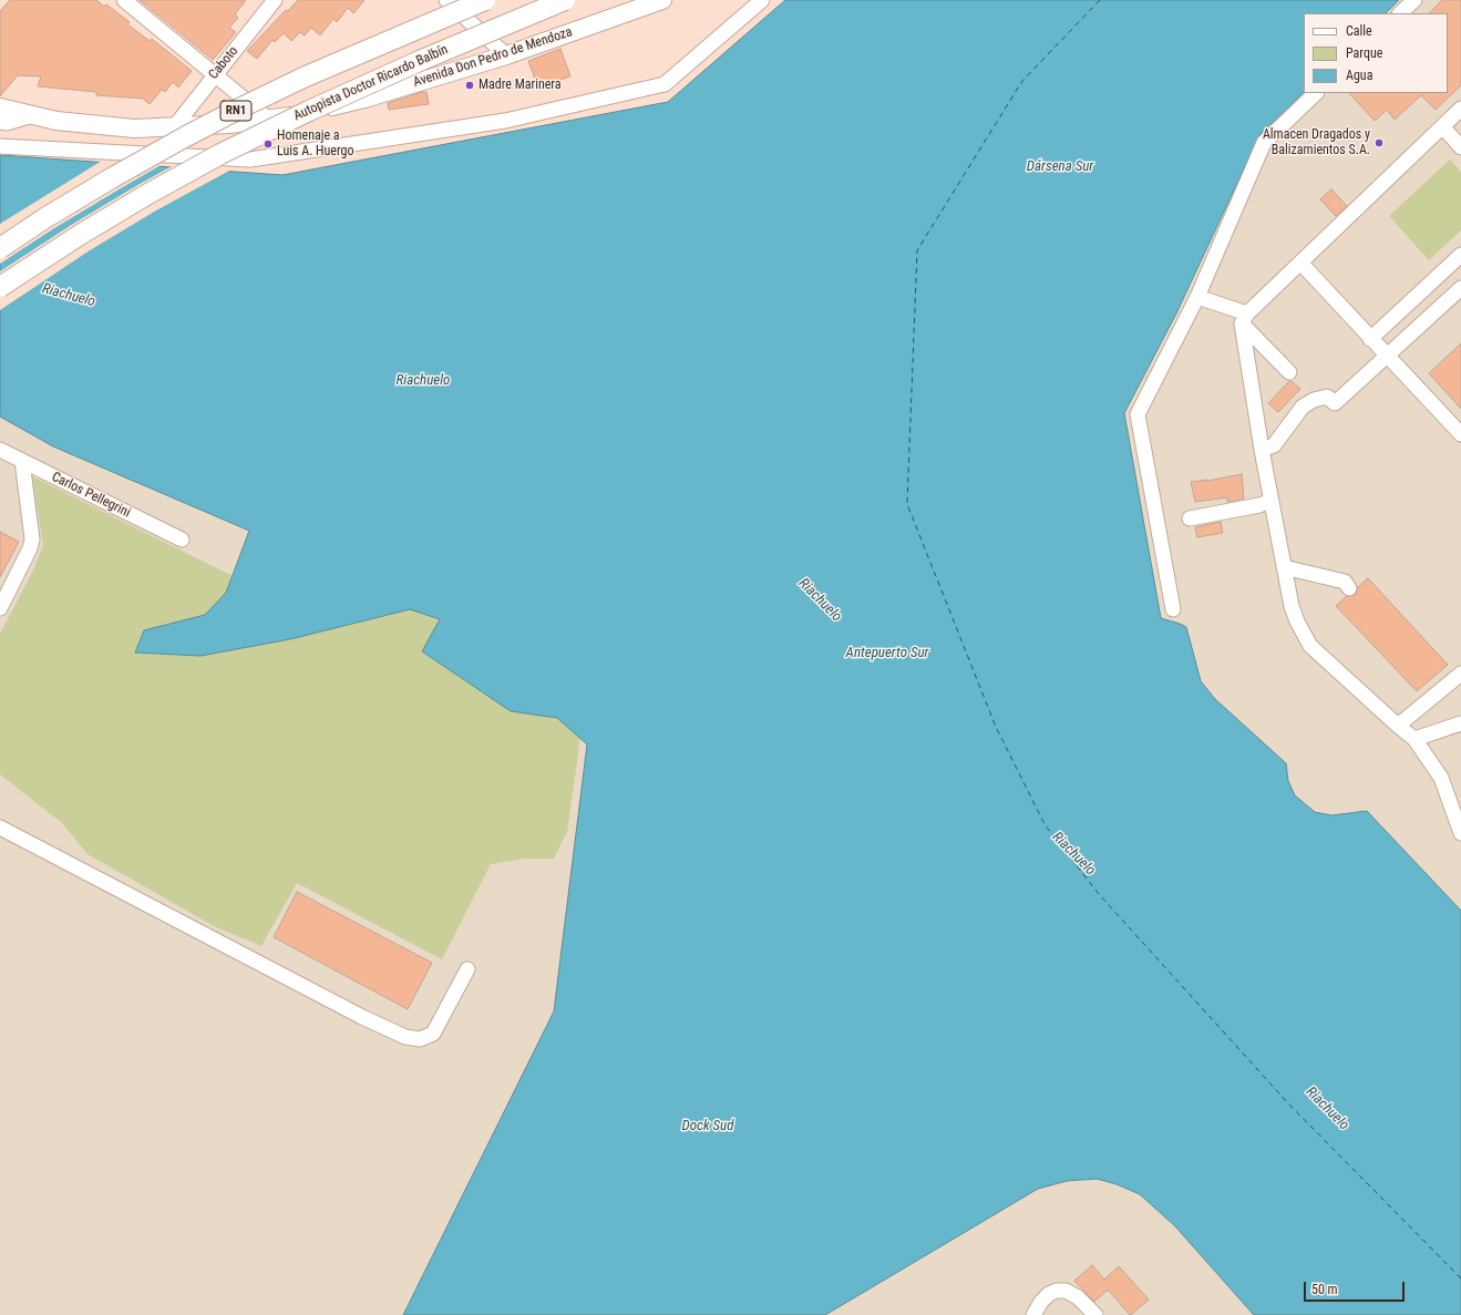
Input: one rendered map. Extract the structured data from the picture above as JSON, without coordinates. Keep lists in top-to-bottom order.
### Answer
{
  "streets": {
    "highway": ["Autopista Doctor Ricardo Balbín", "RN1"],
    "main road": ["Avenida Don Pedro de Mendoza"],
    "street": ["Caboto", "Carlos Pellegrini"]
  },
  "crossings": [
    ["Avenida Don Pedro de Mendoza", "Caboto"]
  ],
  "water": [
    "Dársena Sur",
    "Riachuelo",
    "Antepuerto Sur",
    "Dock Sud"
  ],
  "places": ["Madre Marinera", "Almacen Dragados y Balizamientos S.A.", "Homenaje a Luis A. Huergo"],
  "legend": ["Calle", "Parque", "Agua"],
  "scale_bar": "50 m"
}
